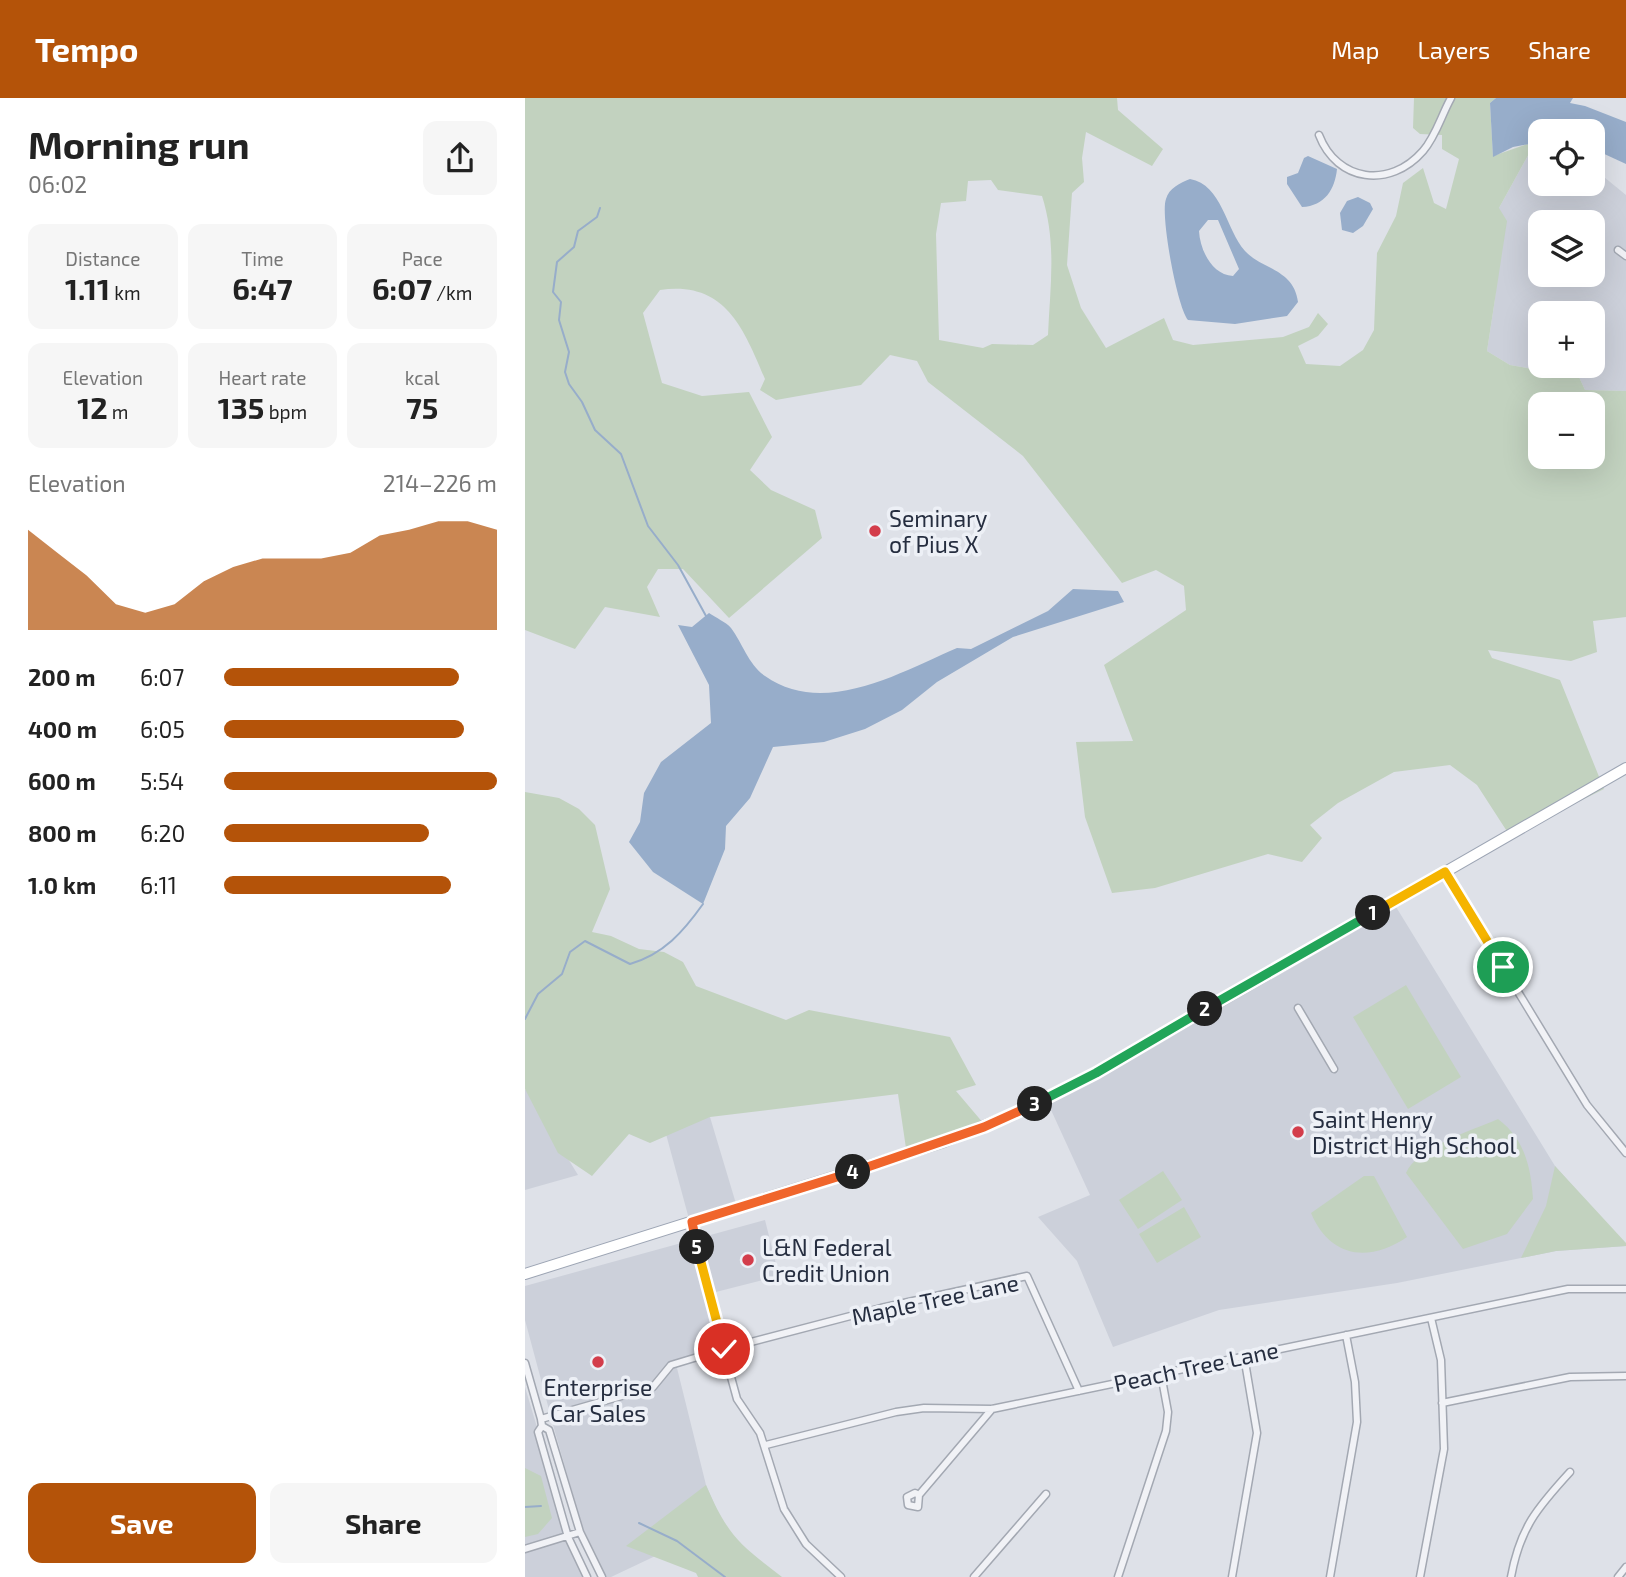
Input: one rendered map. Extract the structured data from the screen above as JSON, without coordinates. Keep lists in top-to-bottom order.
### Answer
{
  "streets": {
    "street": ["Maple Tree Lane", "Peach Tree Lane"]
  },
  "crossings": [
    ["Maple Tree Lane", "Peach Tree Lane"]
  ],
  "places": [
    "Seminary of Pius X",
    "Saint Henry District High School",
    "L&N Federal Credit Union",
    "Enterprise Car Sales"
  ],
  "page": {
    "header": "Tempo",
    "nav": ["Map", "Layers", "Share"],
    "heading": ["Morning run", "06:02"],
    "map_buttons": ["+", "−"],
    "stats": [
      ["Distance", "1.11 km"],
      ["Time", "6:47"],
      ["Pace", "6:07 /km"],
      ["Elevation", "12 m"],
      ["Heart rate", "135 bpm"],
      ["kcal", "75"]
    ],
    "chart": ["Elevation", "214–226 m"],
    "list": [
      {
        "name": "200 m",
        "note": "6:07"
      },
      {
        "name": "400 m",
        "note": "6:05"
      },
      {
        "name": "600 m",
        "note": "5:54"
      },
      {
        "name": "800 m",
        "note": "6:20"
      },
      {
        "name": "1.0 km",
        "note": "6:11"
      }
    ],
    "pins": [
      "1",
      "2",
      "3",
      "4",
      "5"
    ],
    "buttons": ["Save", "Share"]
  }
}
